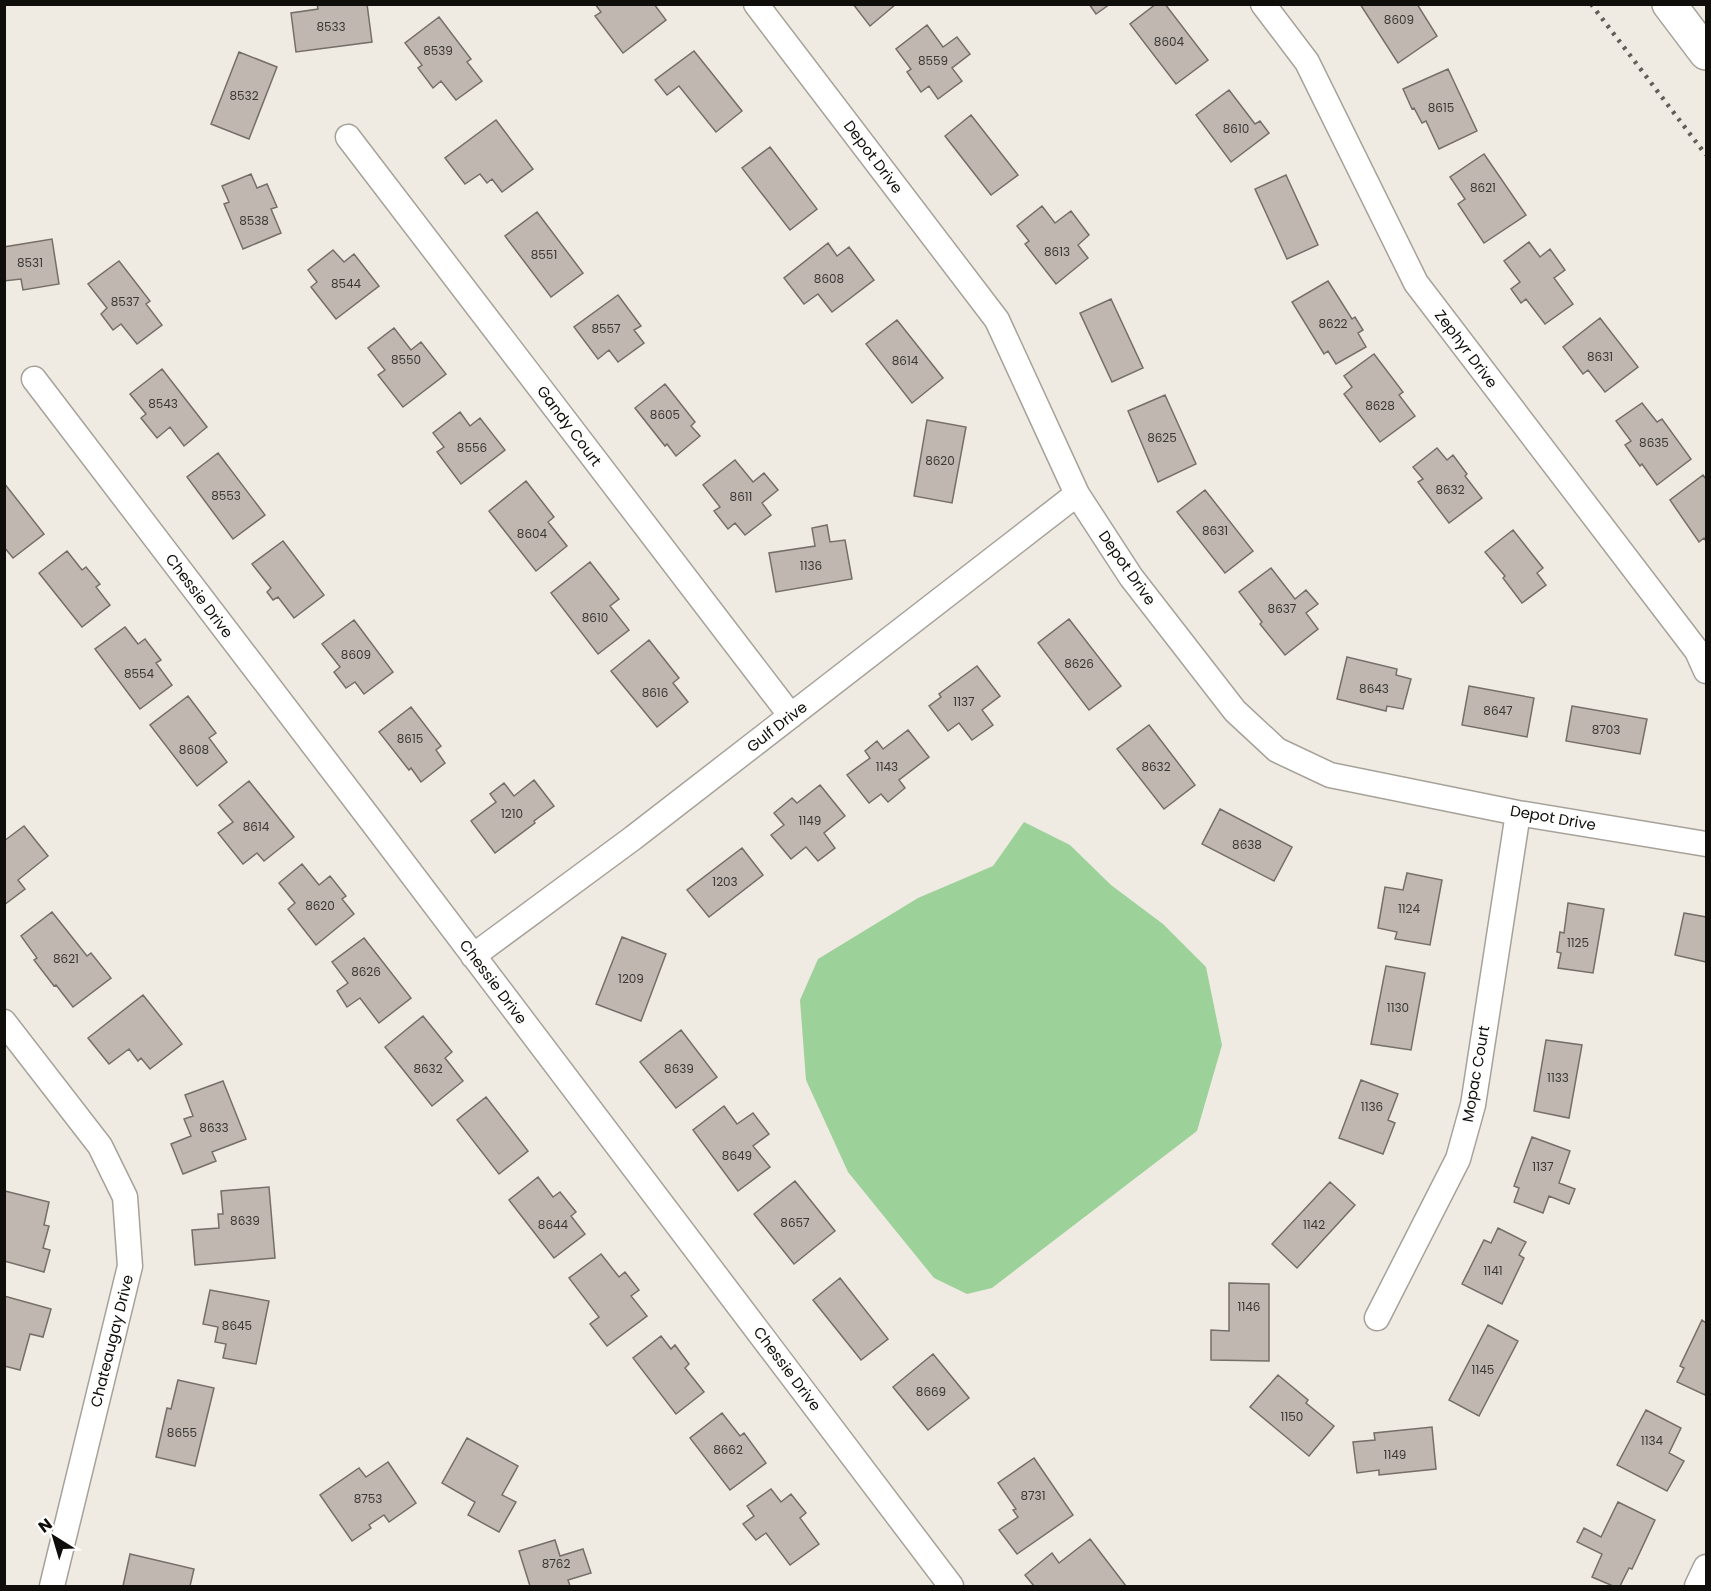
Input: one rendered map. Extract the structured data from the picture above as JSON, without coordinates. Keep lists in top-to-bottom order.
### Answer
{
  "streets": {
    "street": [
      "Depot Drive",
      "Zephyr Drive",
      "Gandy Court",
      "Chessie Drive",
      "Gulf Drive",
      "Mopac Court",
      "Chateaugay Drive"
    ]
  },
  "crossings": [
    ["Depot Drive", "Gulf Drive"],
    ["Depot Drive", "Mopac Court"],
    ["Gandy Court", "Gulf Drive"],
    ["Chessie Drive", "Gulf Drive"]
  ],
  "house_numbers": [
    "8609",
    "8533",
    "8604",
    "8539",
    "8559",
    "8532",
    "8615",
    "8610",
    "8621",
    "8538",
    "8613",
    "8551",
    "8531",
    "8608",
    "8544",
    "8537",
    "8622",
    "8557",
    "8631",
    "8550",
    "8614",
    "8543",
    "8628",
    "8605",
    "8625",
    "8635",
    "8556",
    "8620",
    "8632",
    "8553",
    "8611",
    "8631",
    "8604",
    "1136",
    "8637",
    "8610",
    "8609",
    "8626",
    "8554",
    "8643",
    "8616",
    "1137",
    "8647",
    "8703",
    "8615",
    "8608",
    "1143",
    "8632",
    "1210",
    "1149",
    "8614",
    "8638",
    "1203",
    "8620",
    "1124",
    "1125",
    "8621",
    "8626",
    "1209",
    "1130",
    "8632",
    "8639",
    "1133",
    "1136",
    "8633",
    "8649",
    "1137",
    "8639",
    "8657",
    "8644",
    "1142",
    "1141",
    "1146",
    "8645",
    "1145",
    "8669",
    "1150",
    "8655",
    "1134",
    "8662",
    "1149",
    "8731",
    "8753",
    "8762"
  ],
  "north": "top left"
}
